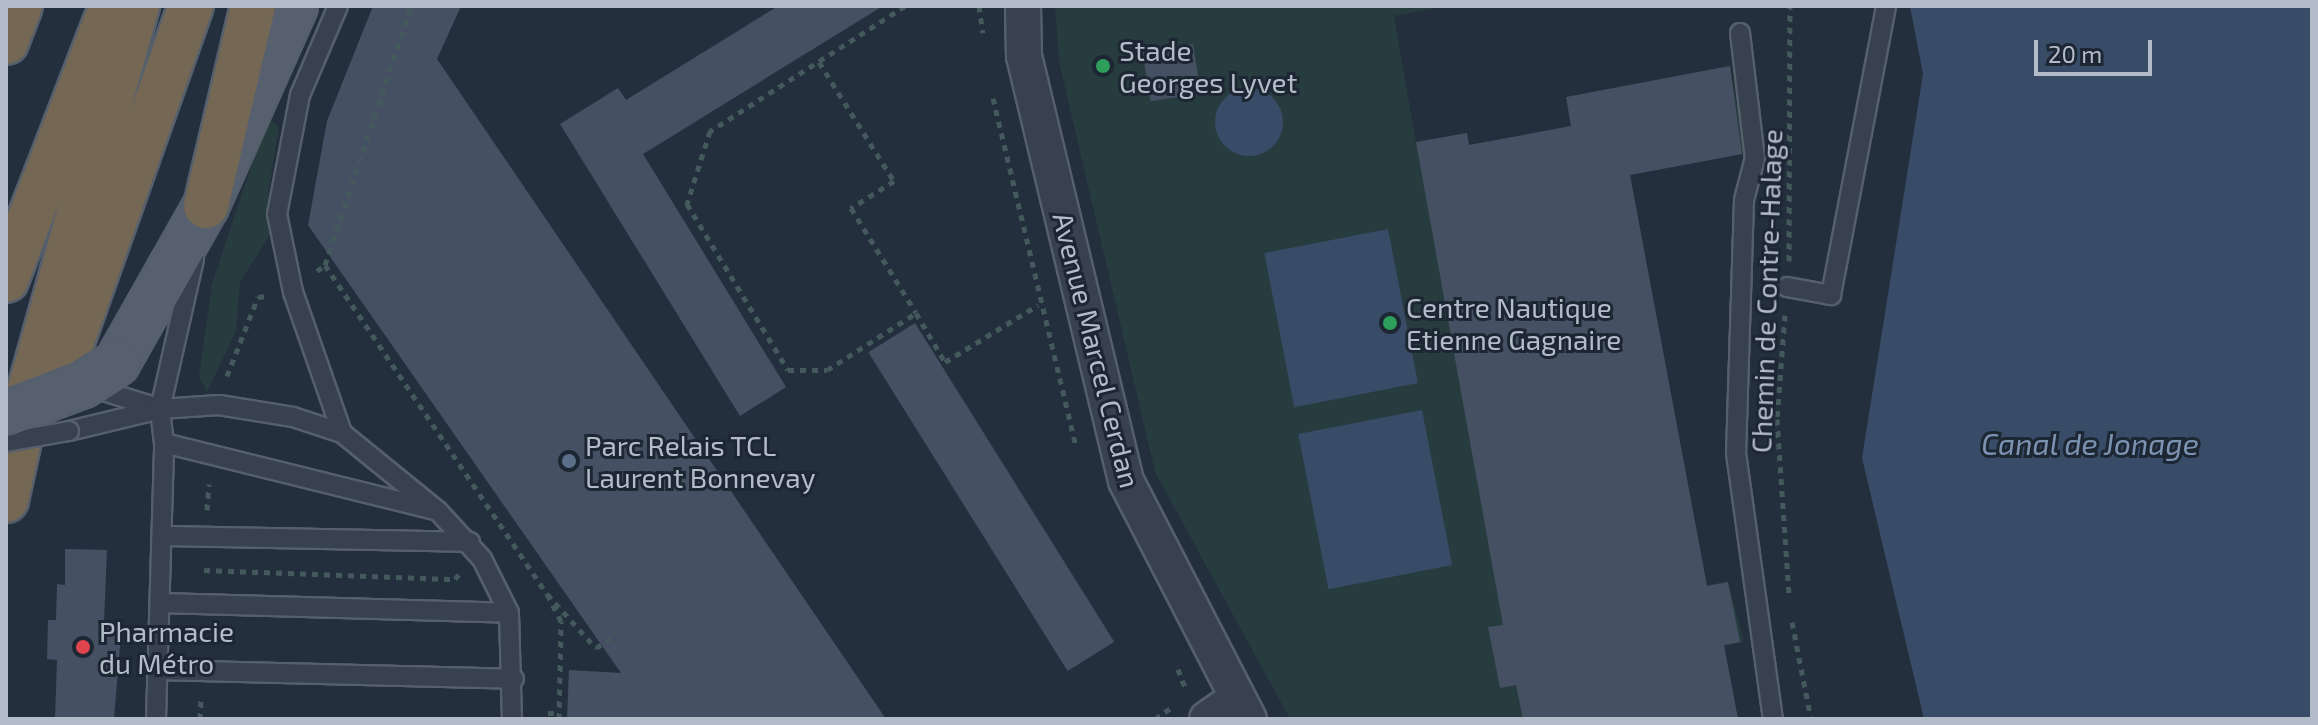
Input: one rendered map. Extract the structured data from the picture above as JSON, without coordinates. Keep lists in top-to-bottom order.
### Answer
{
  "streets": {
    "street": ["Avenue Marcel Cerdan"],
    "path": ["Chemin de Contre-Halage"]
  },
  "water": ["Canal de Jonage"],
  "places": [
    "Stade Georges Lyvet",
    "Centre Nautique Etienne Gagnaire",
    "Parc Relais TCL Laurent Bonnevay",
    "Pharmacie du Métro"
  ],
  "scale_bar": "20 m"
}
